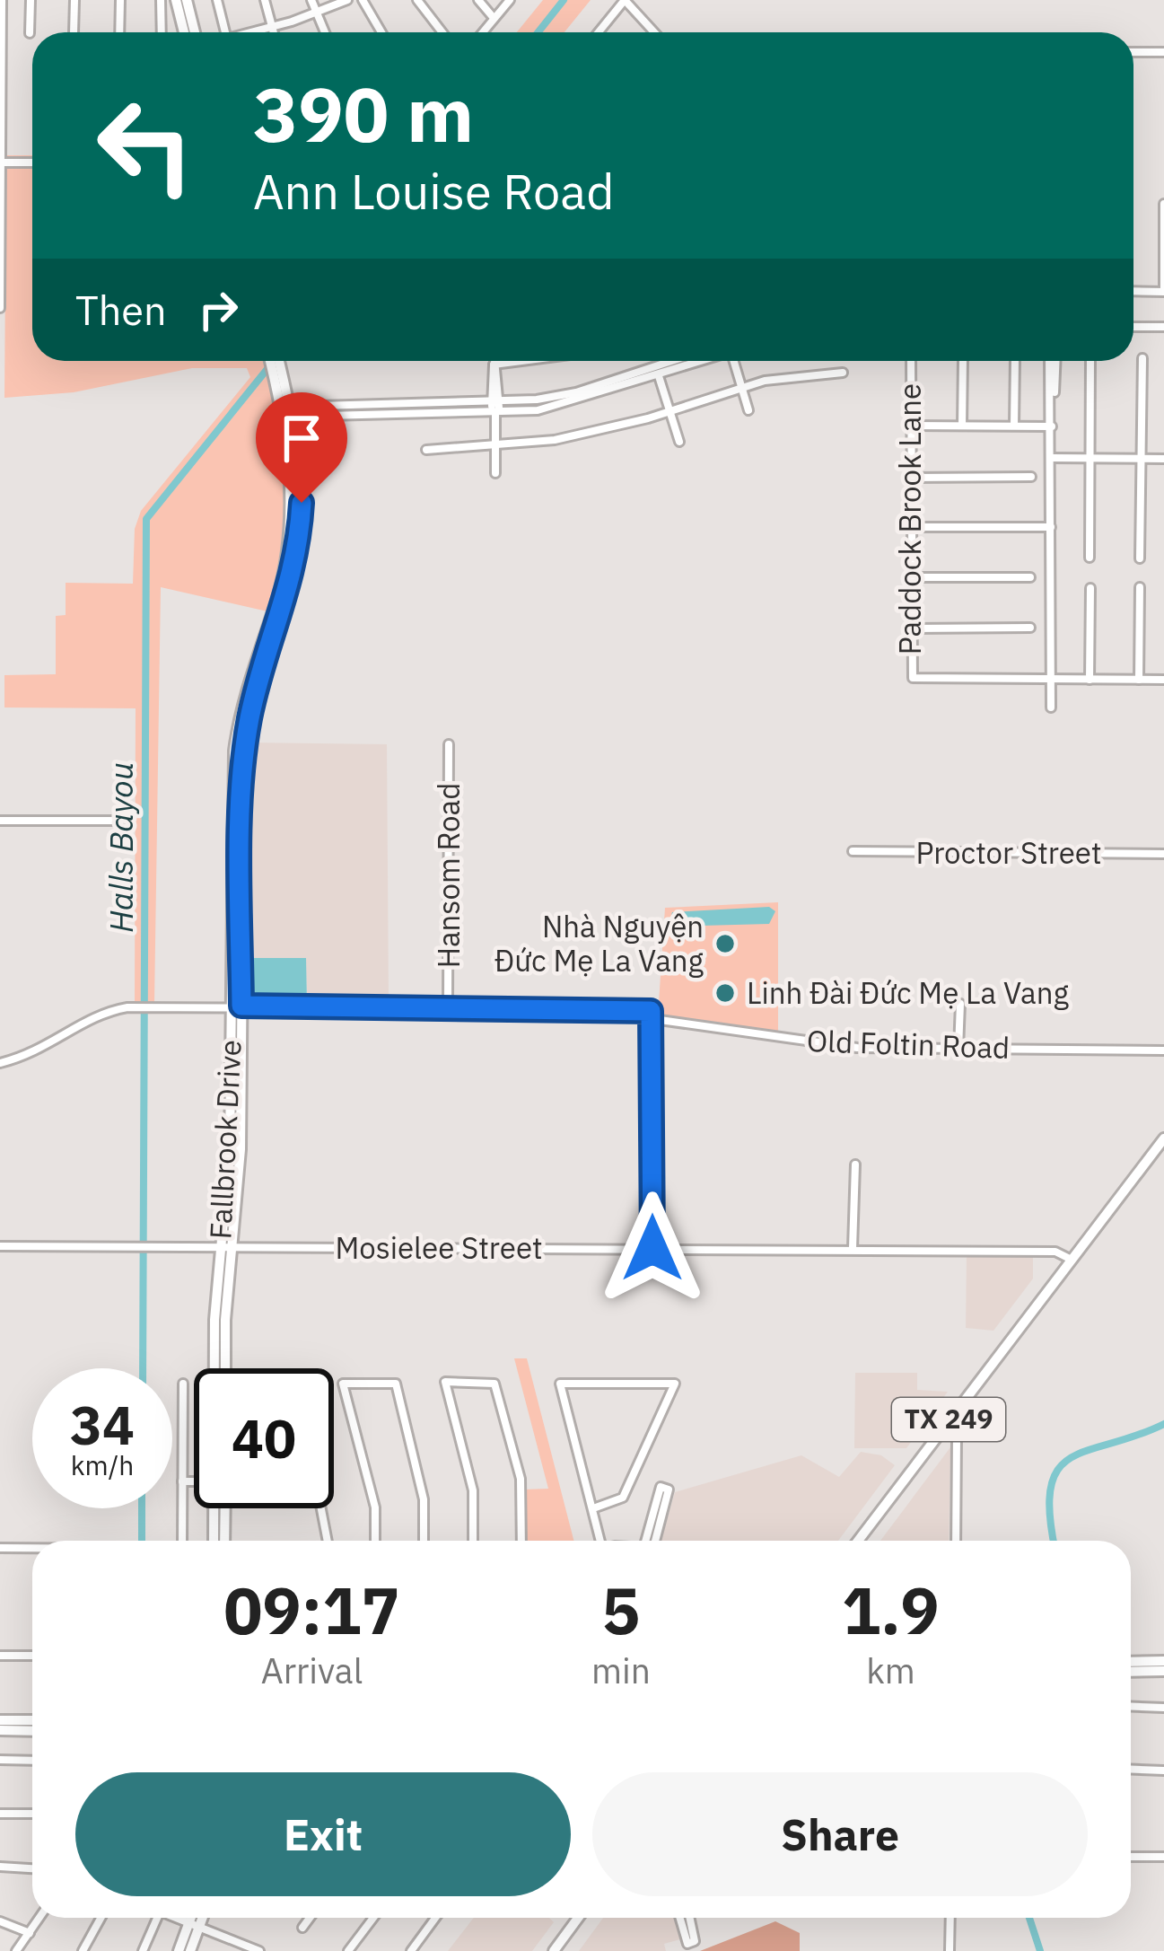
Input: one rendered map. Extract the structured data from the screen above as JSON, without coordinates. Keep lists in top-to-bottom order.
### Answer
{
  "streets": {
    "main road": ["Fallbrook Drive", "TX 249"],
    "street": [
      "Paddock Brook Lane",
      "Proctor Street",
      "Hansom Road",
      "Old Foltin Road",
      "Mosielee Street"
    ]
  },
  "crossings": [
    ["Hansom Road", "Old Foltin Road"],
    ["Fallbrook Drive", "Mosielee Street"],
    ["Mosielee Street", "TX 249"]
  ],
  "water": ["Halls Bayou"],
  "places": ["Nhà Nguyện Đức Mẹ La Vang", "Linh Đài Đức Mẹ La Vang"],
  "page": {
    "turn": ["390 m", "Ann Louise Road"],
    "then": "Then",
    "speed": "34 km/h",
    "limit": "40",
    "eta": [
      "09:17",
      "Arrival",
      "5",
      "min",
      "1.9",
      "km"
    ],
    "buttons": ["Exit", "Share"]
  }
}
